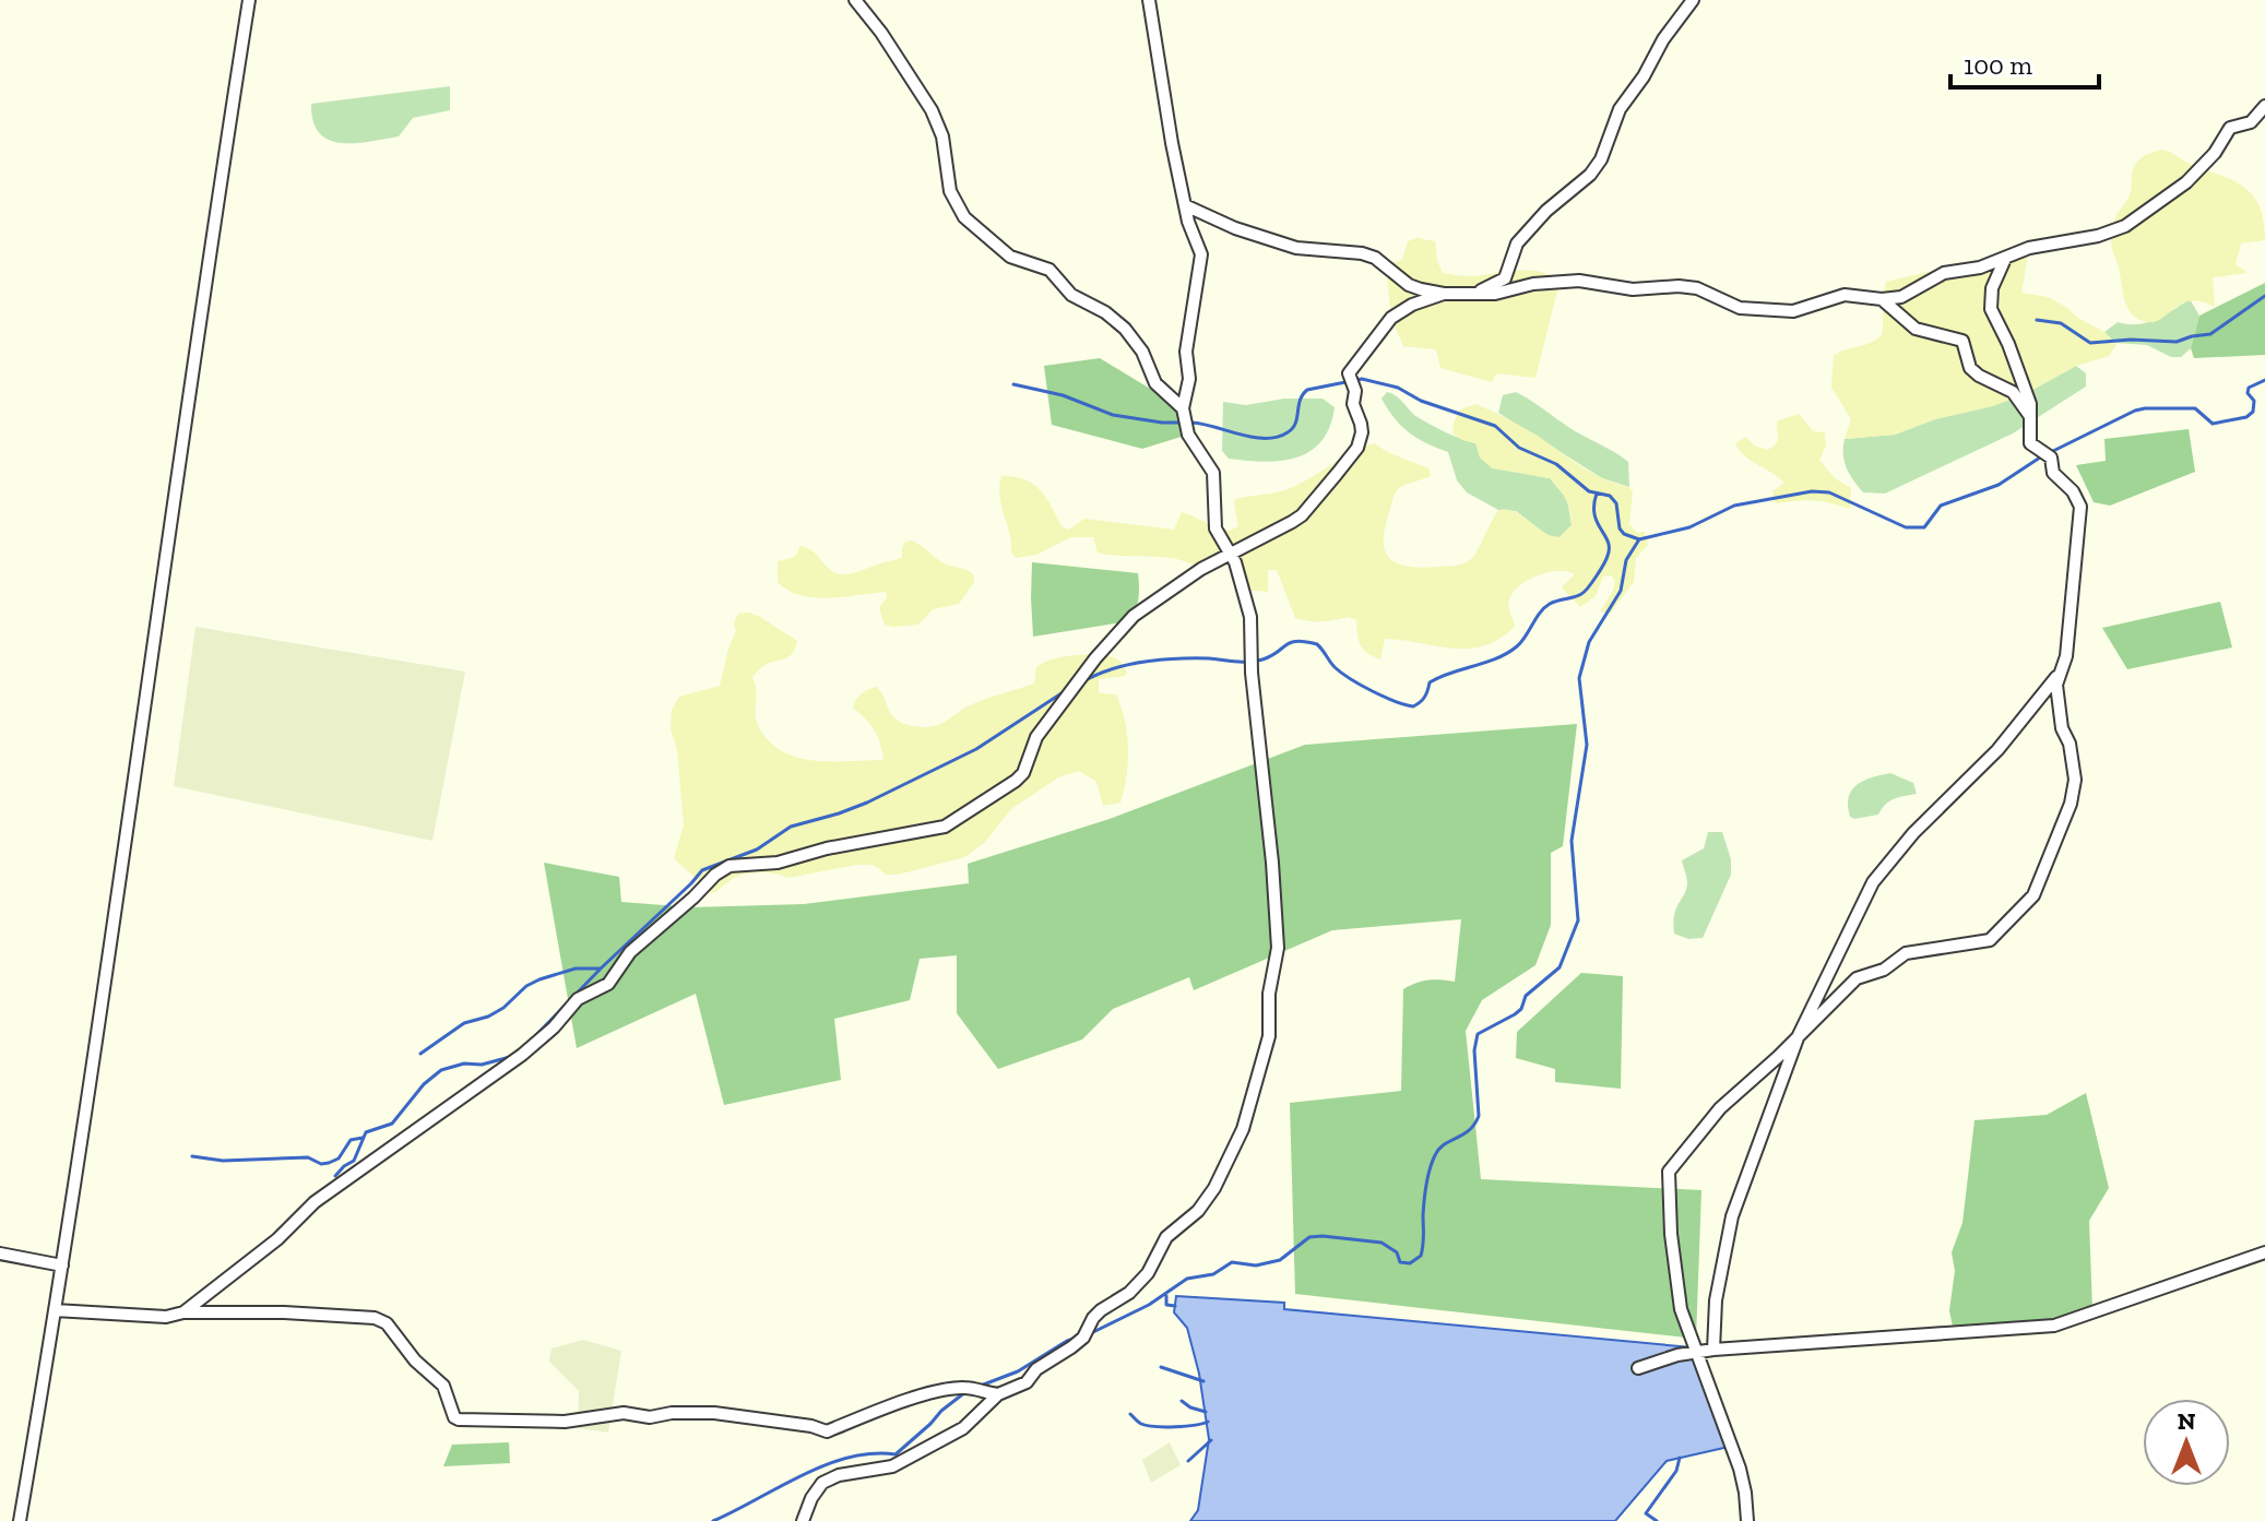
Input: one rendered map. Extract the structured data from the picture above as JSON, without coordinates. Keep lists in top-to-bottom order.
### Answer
{
  "scale_bar": "100 m",
  "north": "top"
}
